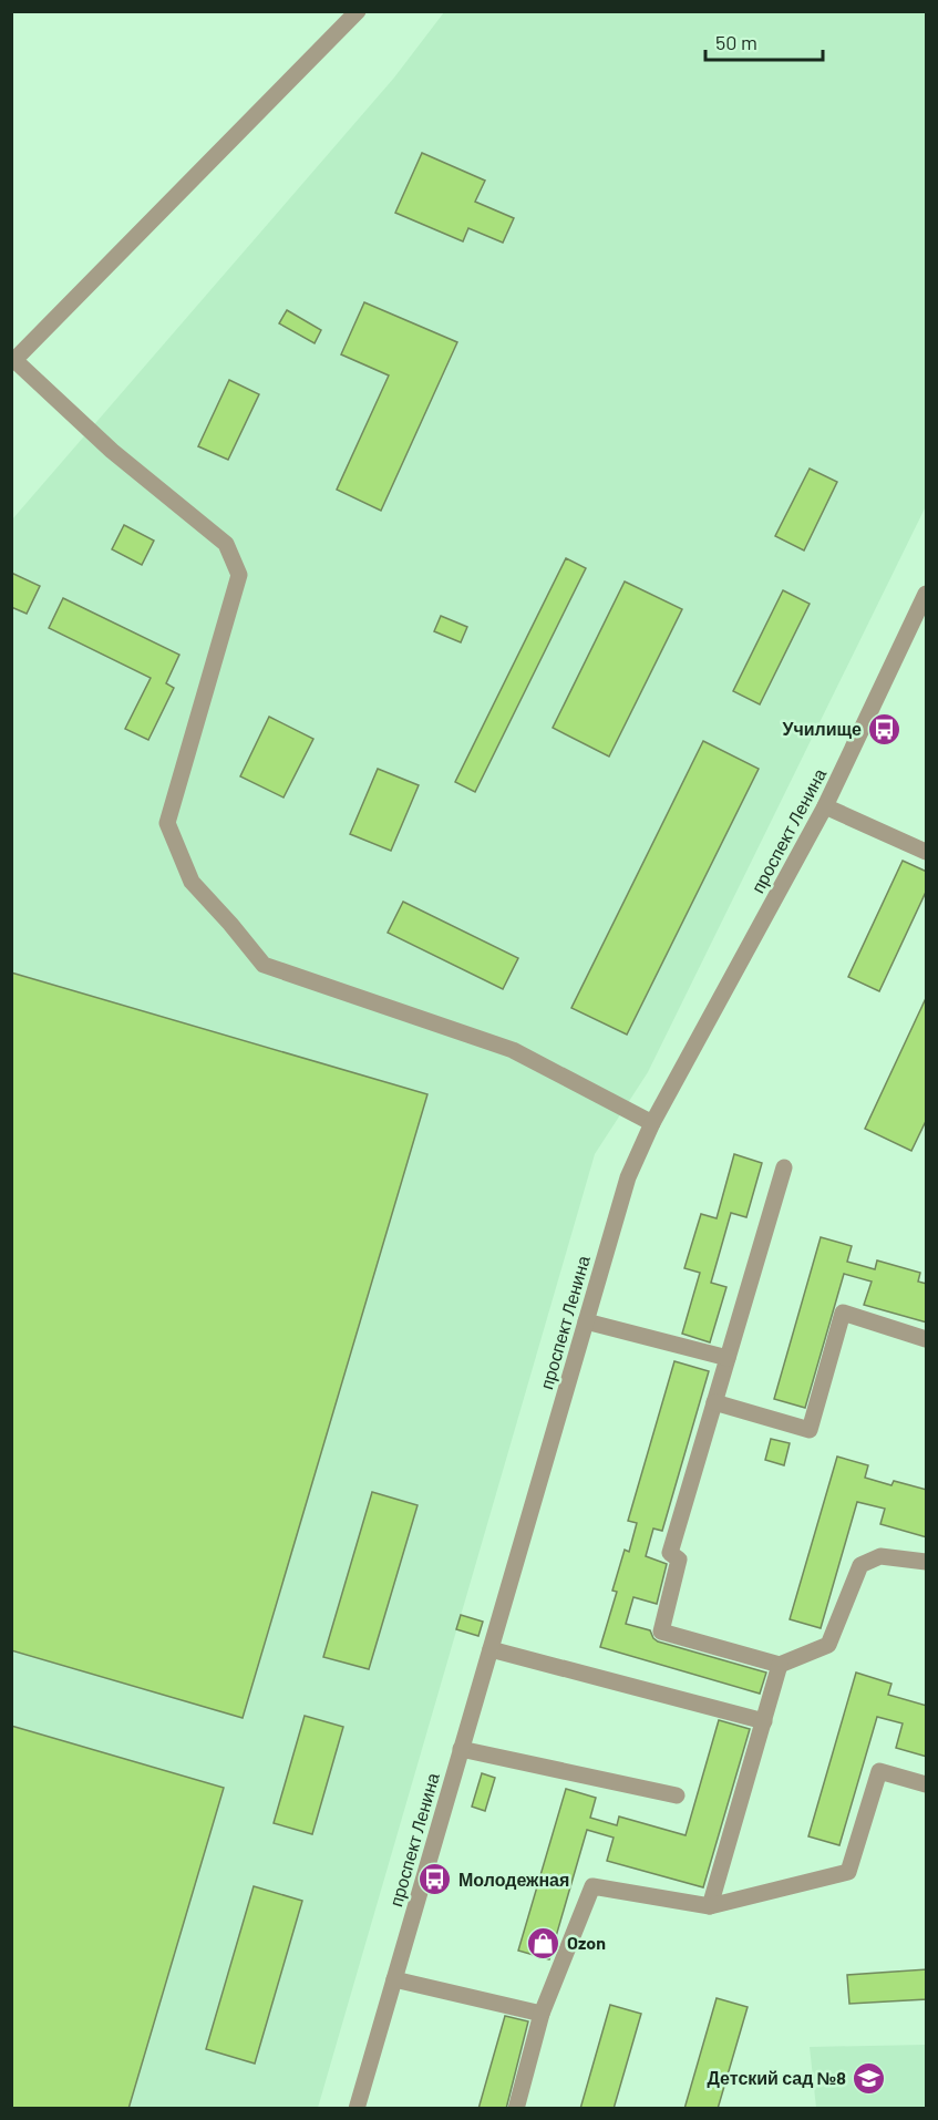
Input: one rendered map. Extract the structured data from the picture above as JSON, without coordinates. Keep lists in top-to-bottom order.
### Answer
{
  "streets": {
    "street": ["проспект Ленина"]
  },
  "places": {
    "bus stop": ["Училище", "Молодежная"],
    "shop": ["Ozon"],
    "school or university": ["Детский сад №8"]
  },
  "scale_bar": "50 m"
}
